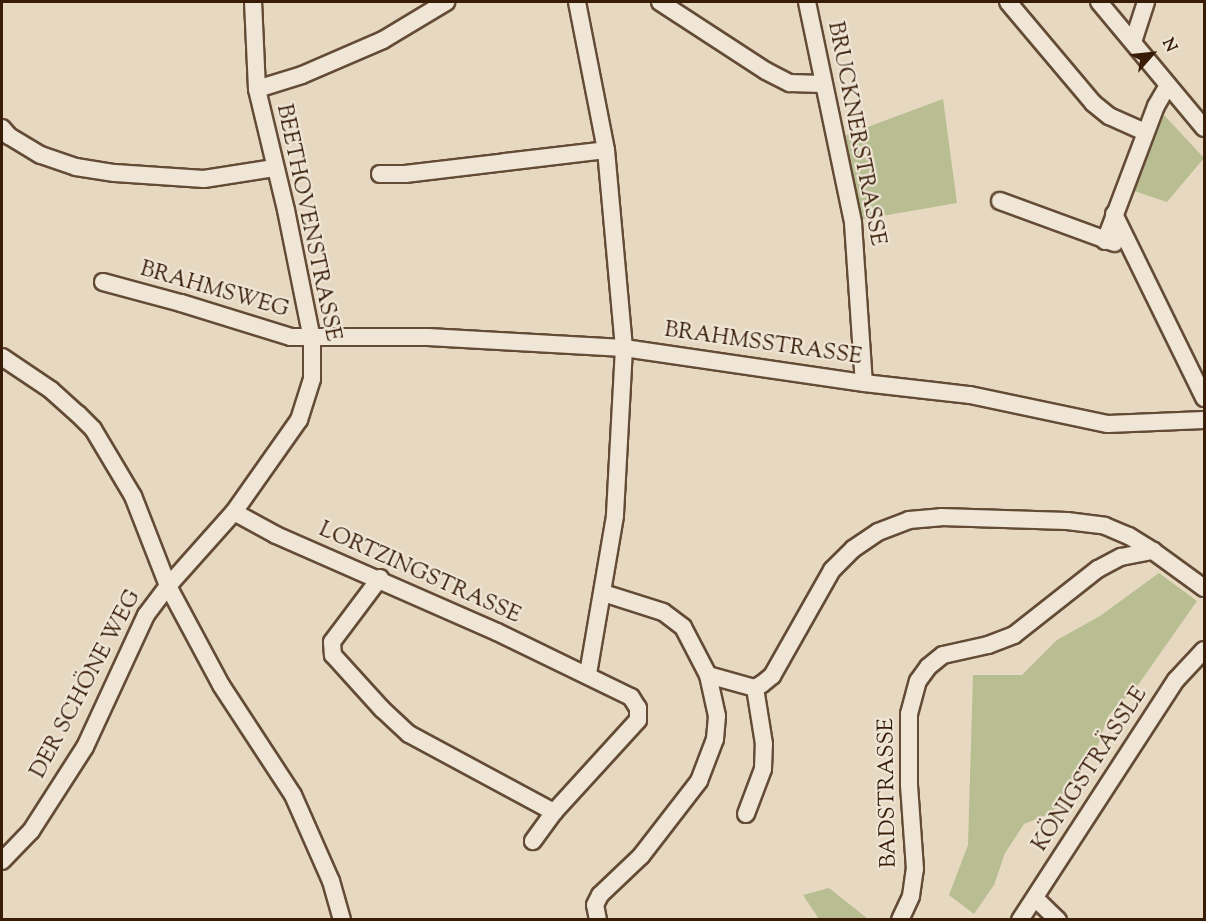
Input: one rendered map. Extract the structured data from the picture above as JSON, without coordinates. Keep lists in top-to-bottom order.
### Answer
{
  "streets": {
    "street": [
      "BRUCKNERSTRASSE",
      "BEETHOVENSTRASSE",
      "BRAHMSWEG",
      "BRAHMSSTRASSE",
      "LORTZINGSTRASSE",
      "DER SCHÖNE WEG",
      "KÖNIGSTRÄSSLE",
      "BADSTRASSE"
    ]
  },
  "crossings": [
    ["BRUCKNERSTRASSE", "BRAHMSSTRASSE"],
    ["BEETHOVENSTRASSE", "BRAHMSWEG"],
    ["BEETHOVENSTRASSE", "BRAHMSSTRASSE"],
    ["BEETHOVENSTRASSE", "LORTZINGSTRASSE"],
    ["BEETHOVENSTRASSE", "DER SCHÖNE WEG"],
    ["BRAHMSWEG", "BRAHMSSTRASSE"]
  ],
  "north": "top right"
}
